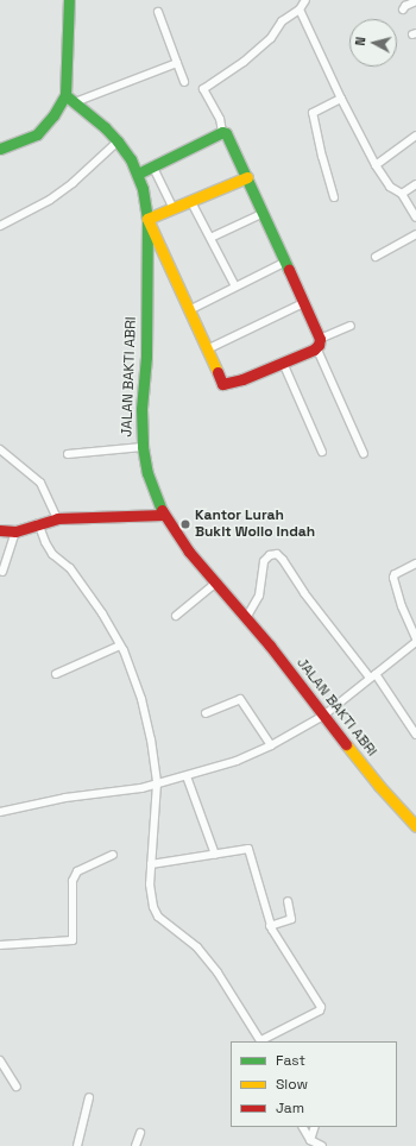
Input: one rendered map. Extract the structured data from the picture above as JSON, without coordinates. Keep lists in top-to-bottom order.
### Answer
{
  "streets": {
    "main road": ["JALAN BAKTI ABRI"]
  },
  "places": ["Kantor Lurah Bukit Wolio Indah"],
  "legend": ["Fast", "Slow", "Jam"],
  "north": "left"
}
